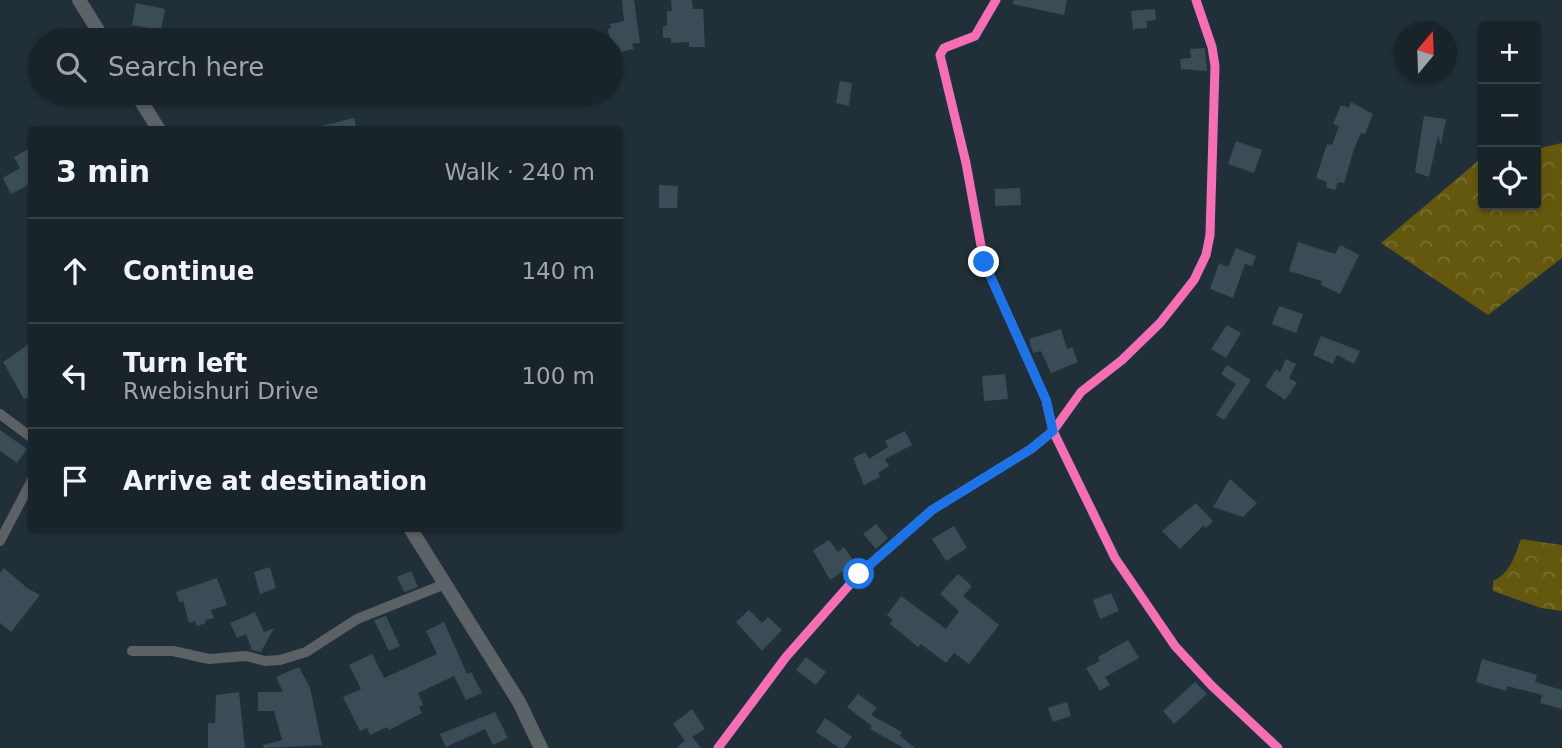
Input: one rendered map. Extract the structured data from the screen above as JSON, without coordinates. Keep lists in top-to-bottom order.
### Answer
{
  "north": "top",
  "page": {
    "map_buttons": ["+", "−"],
    "search": "Search here",
    "heading": ["3 min", "Walk · 240 m"],
    "list": [
      ["Continue", "140 m"],
      ["Turn left", "Rwebishuri Drive", "100 m"],
      "Arrive at destination"
    ]
  }
}
